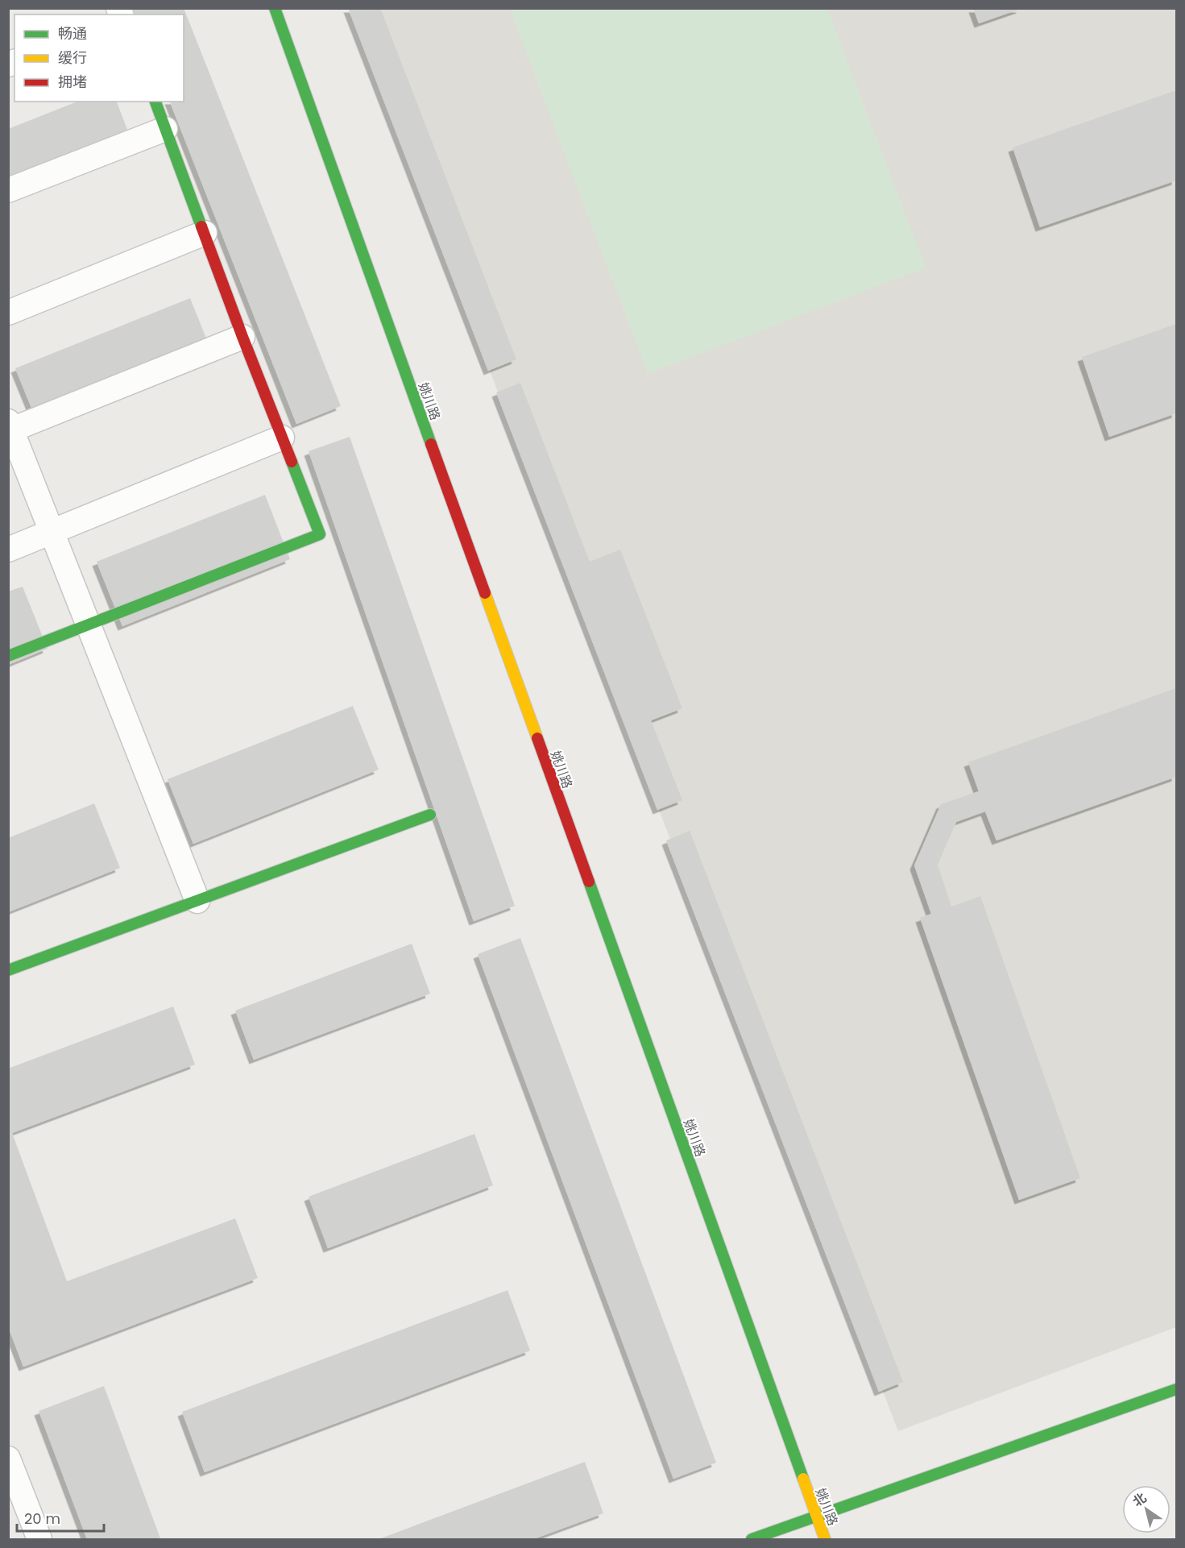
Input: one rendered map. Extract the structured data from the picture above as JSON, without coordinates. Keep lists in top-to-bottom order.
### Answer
{
  "streets": {
    "street": ["姚川路"]
  },
  "legend": ["畅通", "缓行", "拥堵"],
  "scale_bar": "20 m",
  "north": "top left"
}
